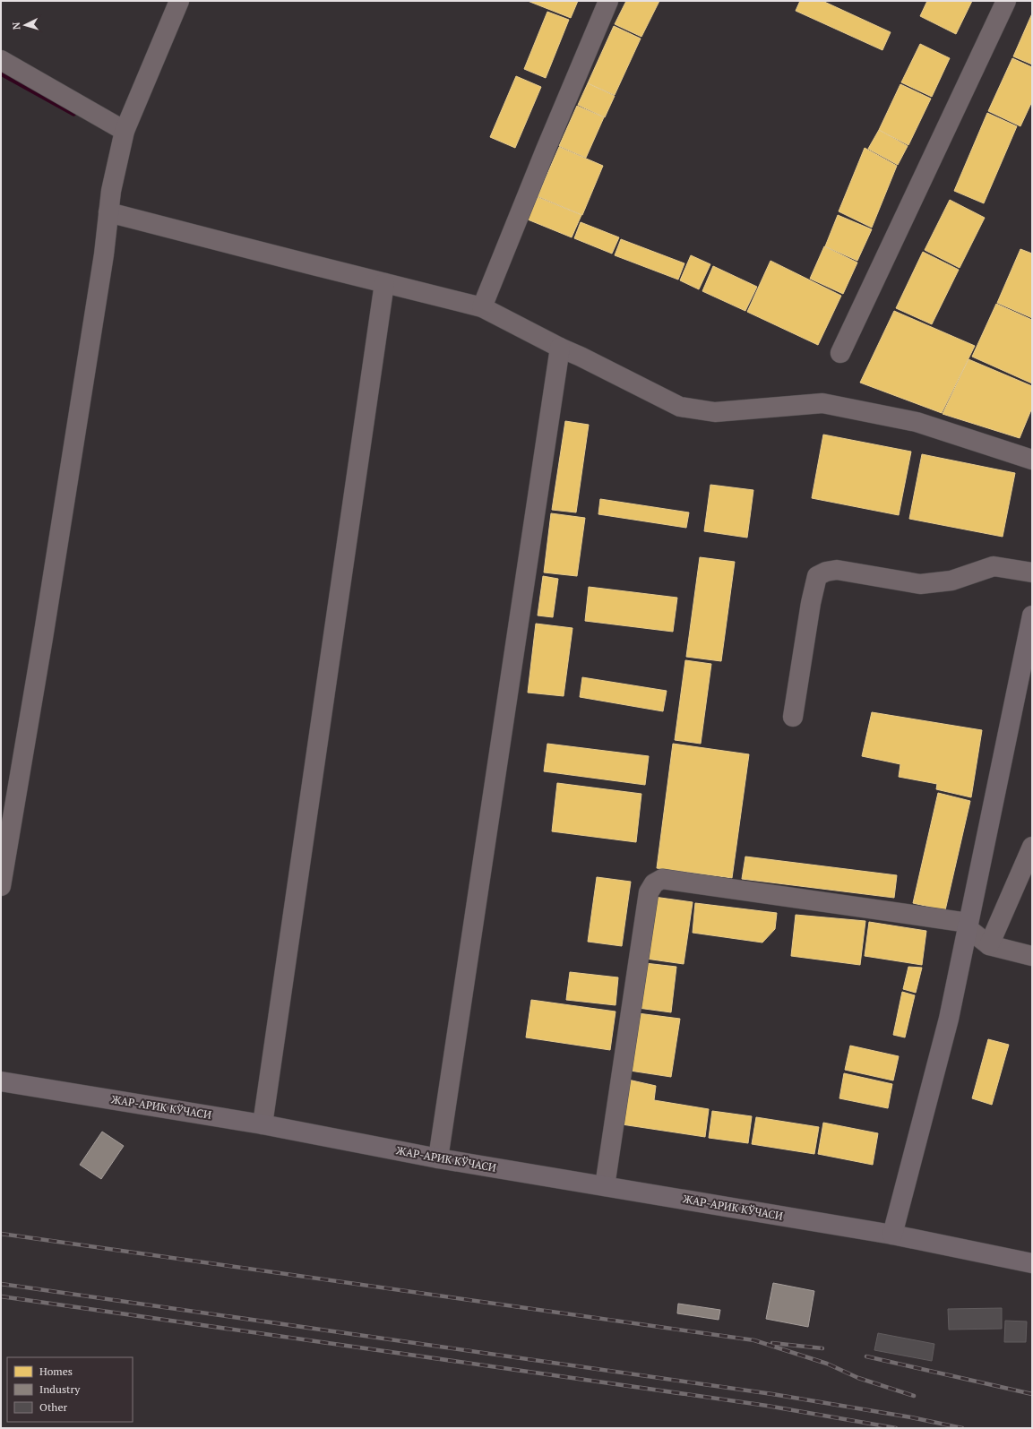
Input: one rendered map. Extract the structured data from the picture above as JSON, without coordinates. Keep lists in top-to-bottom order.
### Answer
{
  "streets": {
    "main road": ["ЖАР-АРИК КЎЧАСИ"]
  },
  "legend": ["Homes", "Industry", "Other"],
  "north": "left"
}
